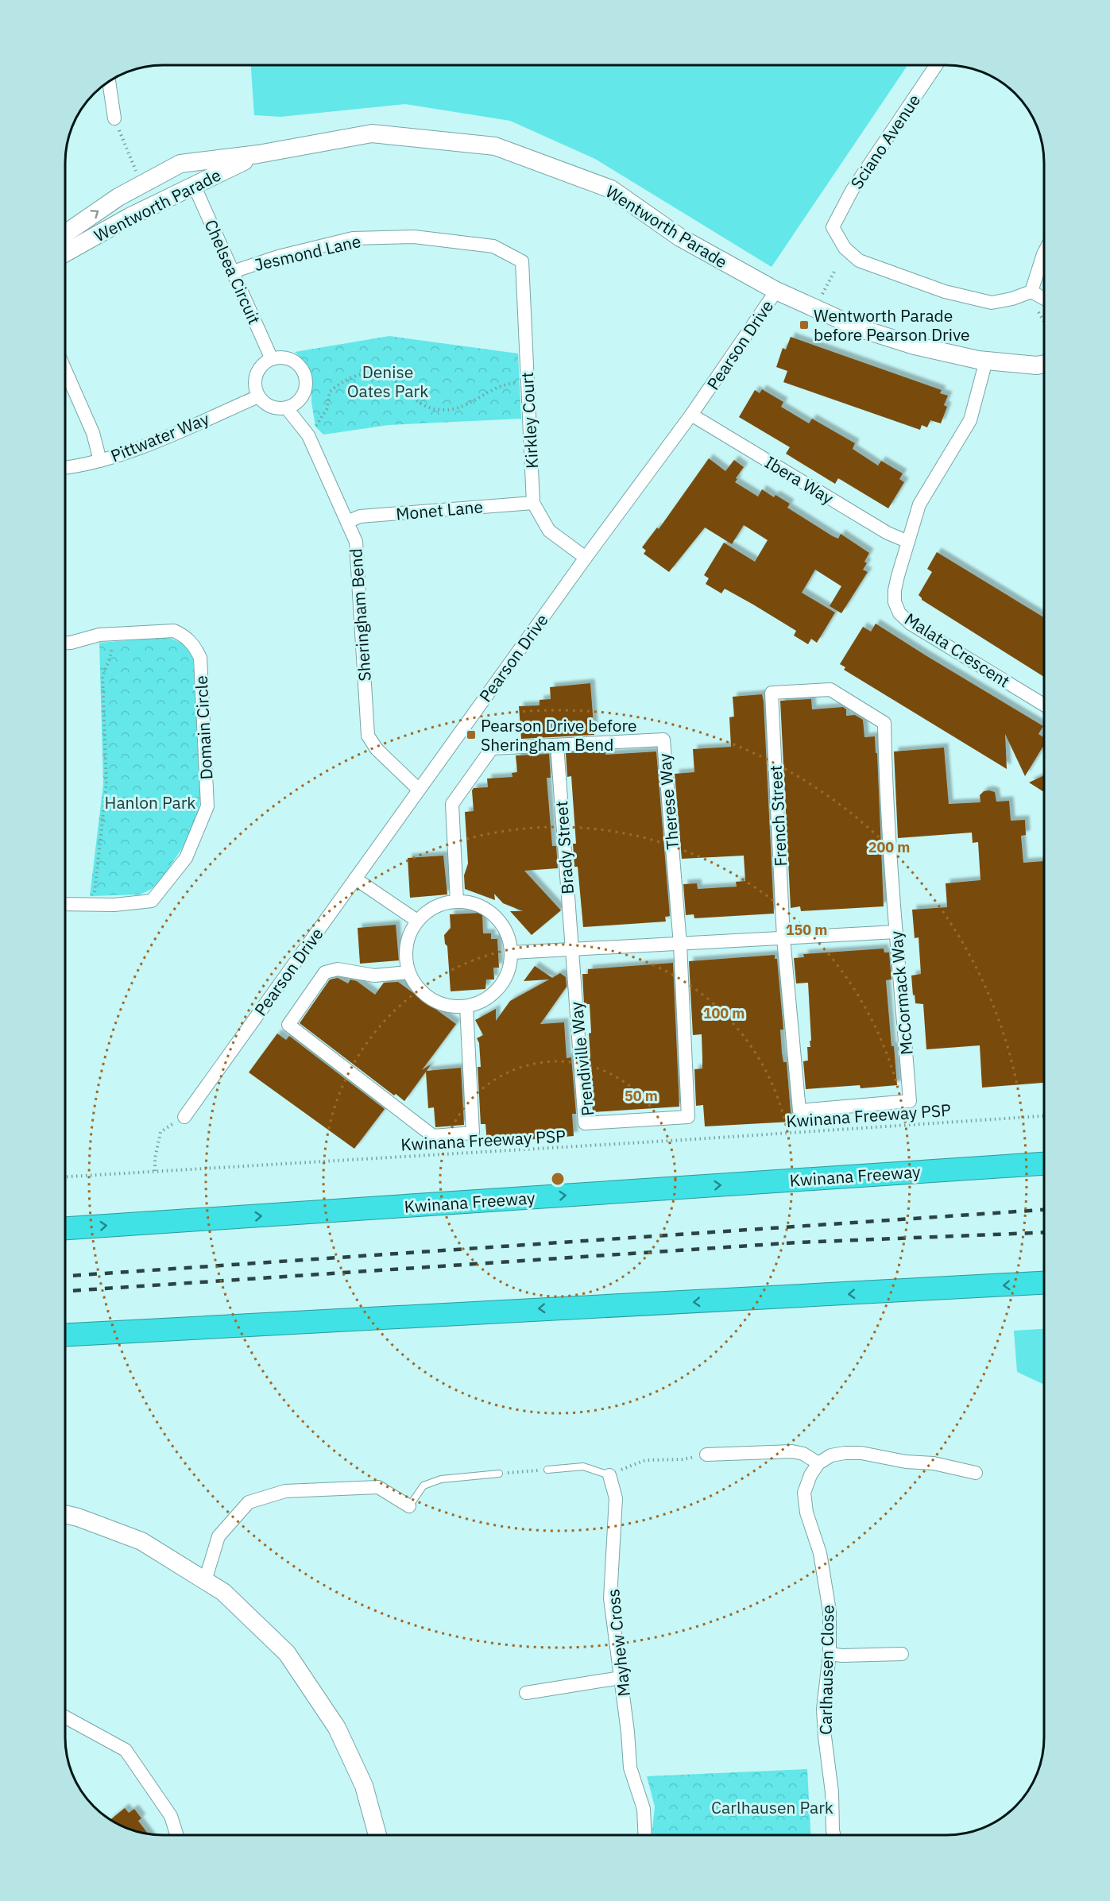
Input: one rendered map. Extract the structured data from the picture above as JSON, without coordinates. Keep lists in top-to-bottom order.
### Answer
{
  "streets": {
    "highway": ["Kwinana Freeway"],
    "street": [
      "Sciano Avenue",
      "Wentworth Parade",
      "Jesmond Lane",
      "Chelsea Circuit",
      "Pearson Drive",
      "Kirkley Court",
      "Pittwater Way",
      "Ibera Way",
      "Monet Lane",
      "Sheringham Bend",
      "Malata Crescent",
      "Domain Circle",
      "Therese Way",
      "French Street",
      "Brady Street",
      "McCormack Way",
      "Prendiville Way",
      "Mayhew Cross",
      "Carlhausen Close"
    ],
    "path": ["Kwinana Freeway PSP"]
  },
  "crossings": [
    ["Wentworth Parade", "Chelsea Circuit"],
    ["Wentworth Parade", "Pearson Drive"],
    ["Wentworth Parade", "Malata Crescent"],
    ["Jesmond Lane", "Chelsea Circuit"],
    ["Jesmond Lane", "Kirkley Court"],
    ["Chelsea Circuit", "Pittwater Way"],
    ["Chelsea Circuit", "Sheringham Bend"],
    ["Pearson Drive", "Kirkley Court"],
    ["Pearson Drive", "Ibera Way"],
    ["Pearson Drive", "Sheringham Bend"],
    ["Kirkley Court", "Monet Lane"],
    ["Pittwater Way", "Sheringham Bend"],
    ["Ibera Way", "Malata Crescent"],
    ["Monet Lane", "Sheringham Bend"],
    ["Therese Way", "Brady Street"],
    ["Therese Way", "Prendiville Way"],
    ["French Street", "McCormack Way"],
    ["Brady Street", "Prendiville Way"]
  ],
  "parks": ["Denise Oates Park", "Hanlon Park", "Carlhausen Park"],
  "places": {
    "transit": ["Wentworth Parade before Pearson Drive", "Pearson Drive before Sheringham Bend"]
  },
  "rings": [
    "200 m",
    "150 m",
    "100 m",
    "50 m"
  ]
}
